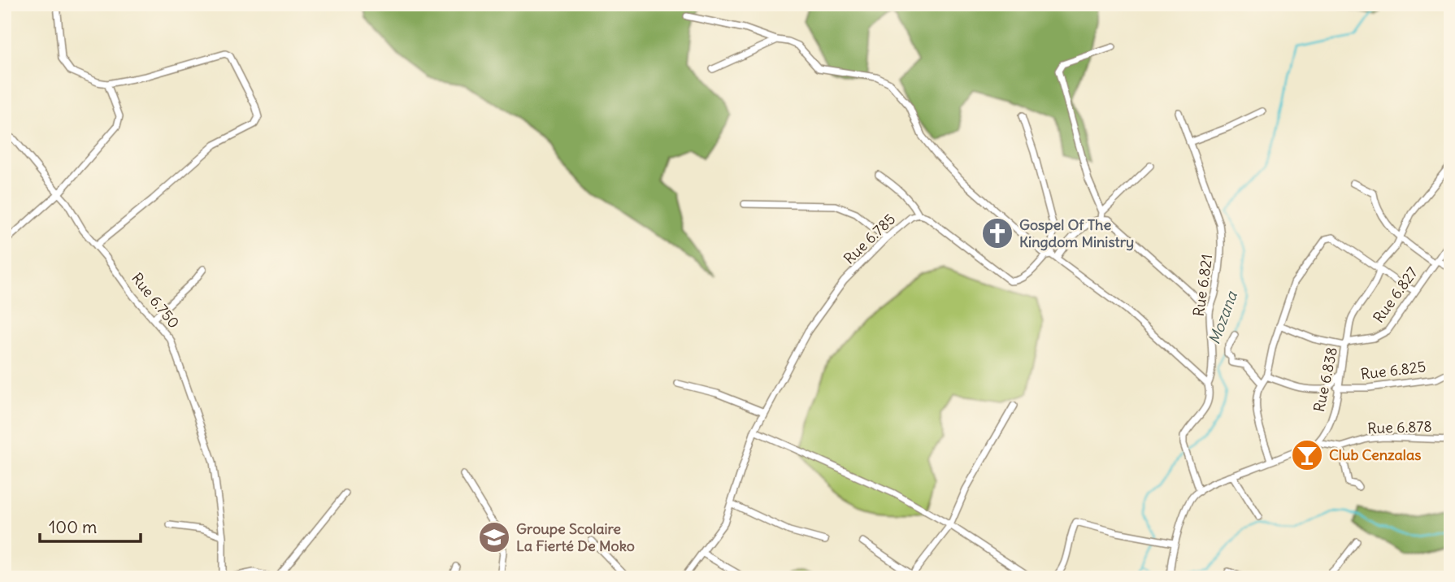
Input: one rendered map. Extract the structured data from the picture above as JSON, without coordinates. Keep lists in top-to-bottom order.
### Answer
{
  "streets": {
    "street": [
      "Rue 6.785",
      "Rue 6.821",
      "Rue 6.827",
      "Rue 6.750",
      "Rue 6.825",
      "Rue 6.838",
      "Rue 6.878"
    ]
  },
  "crossings": [
    ["Rue 6.827", "Rue 6.838"],
    ["Rue 6.825", "Rue 6.838"],
    ["Rue 6.838", "Rue 6.878"]
  ],
  "water": ["Mozana"],
  "places": {
    "church": ["Gospel Of The Kingdom Ministry"],
    "bar": ["Club Cenzalas"],
    "school or university": ["Groupe Scolaire La Fierté De Moko"]
  },
  "scale_bar": "100 m"
}
